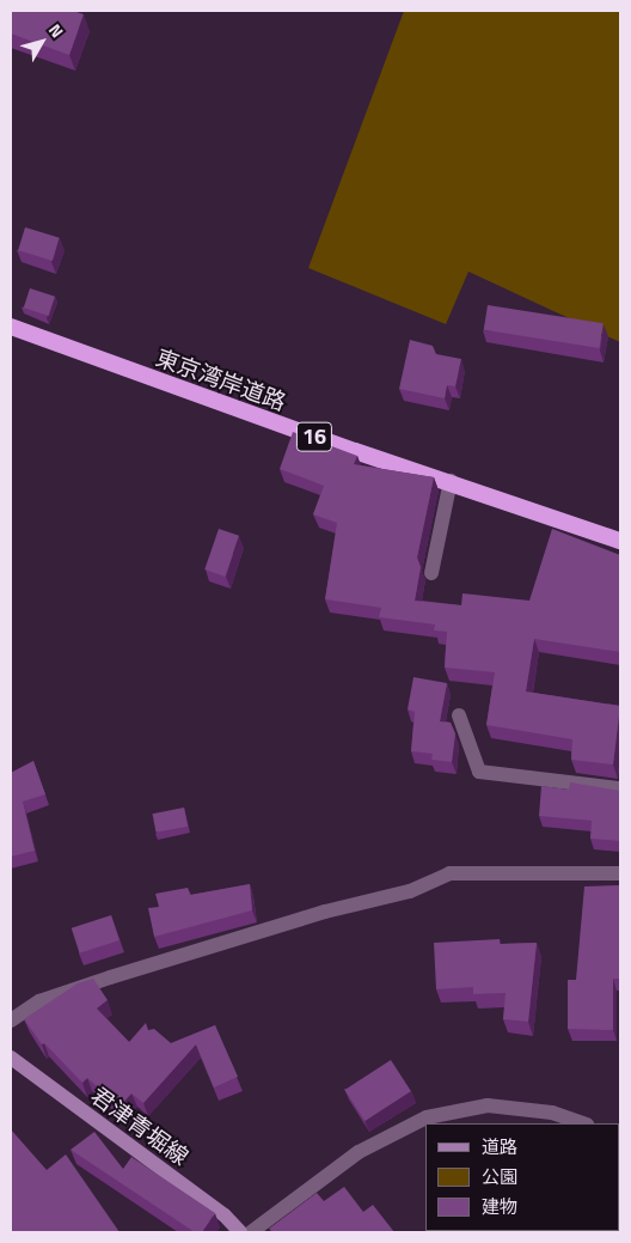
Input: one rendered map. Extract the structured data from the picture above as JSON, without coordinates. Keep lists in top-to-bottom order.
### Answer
{
  "streets": {
    "highway": ["東京湾岸道路", "16"],
    "main road": ["君津青堀線"]
  },
  "legend": ["道路", "公園", "建物"],
  "north": "top right"
}
